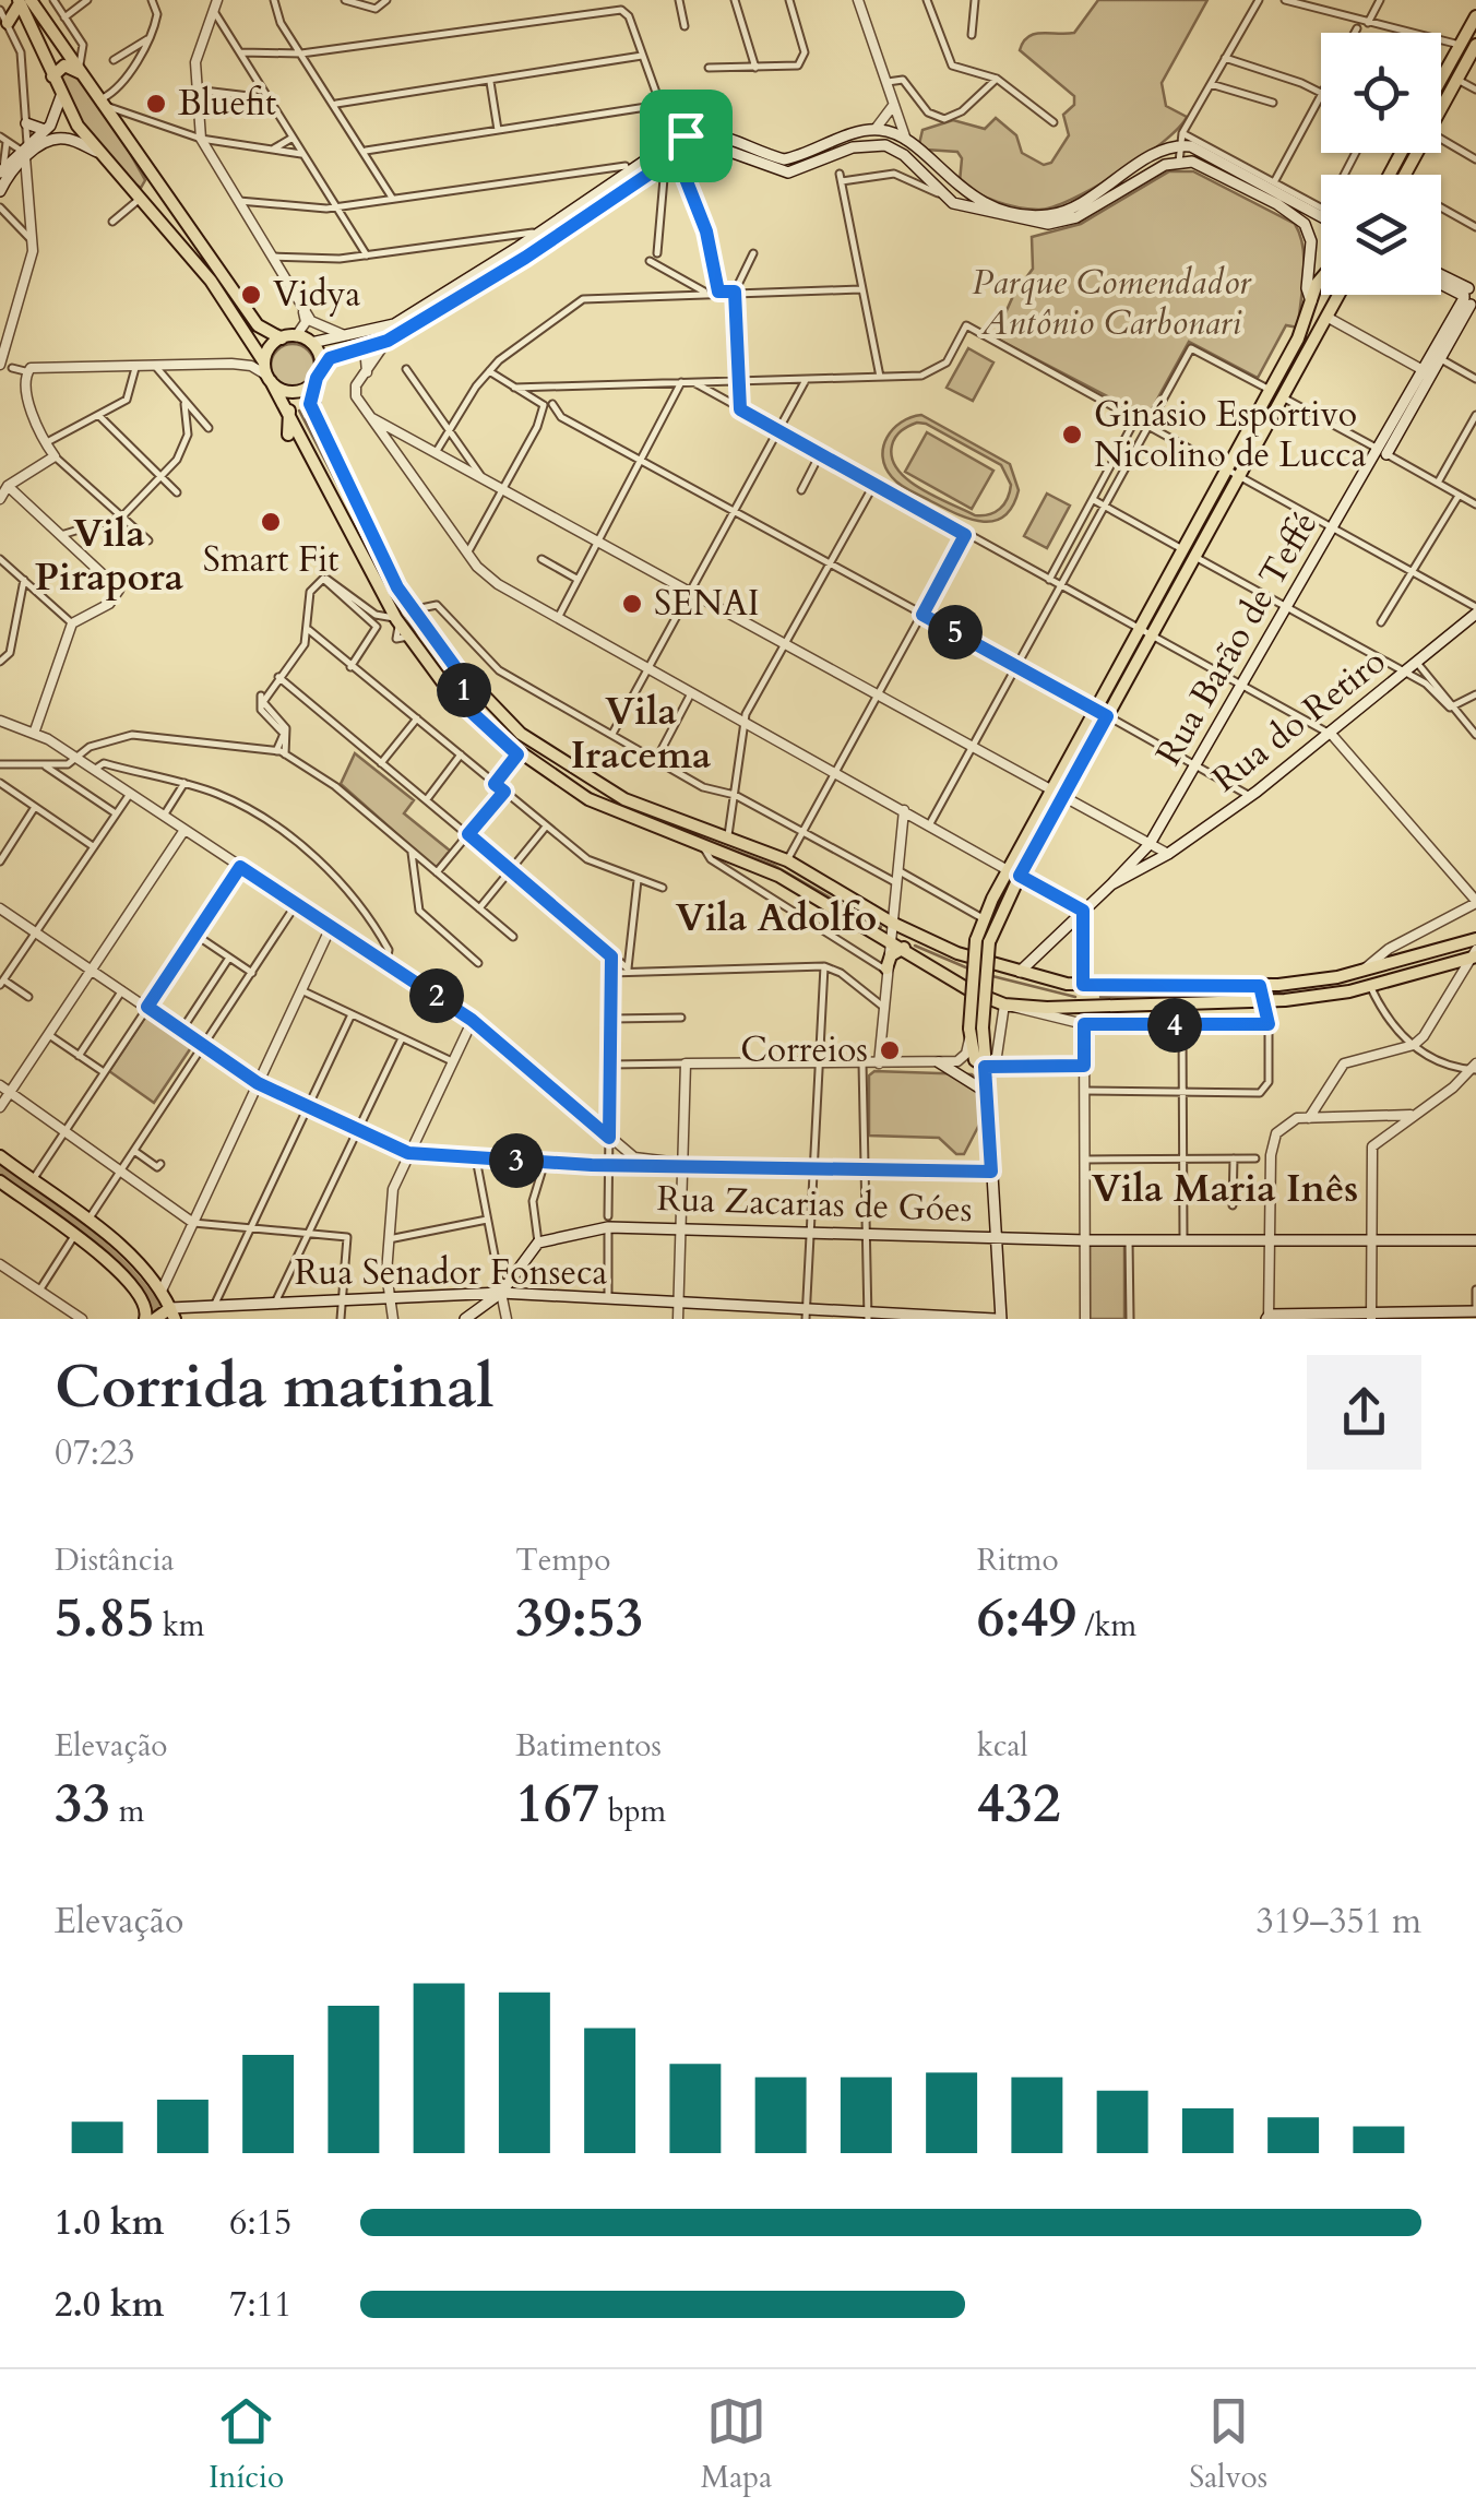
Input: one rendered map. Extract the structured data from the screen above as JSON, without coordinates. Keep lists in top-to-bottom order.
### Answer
{
  "streets": {
    "main road": [
      "Rua Barão de Teffé",
      "Rua do Retiro",
      "Rua Zacarias de Góes",
      "Rua Senador Fonseca"
    ]
  },
  "crossings": [
    ["Rua Barão de Teffé", "Rua do Retiro"]
  ],
  "districts": [
    "Vila Pirapora",
    "Vila Iracema",
    "Vila Adolfo",
    "Vila Maria Inês"
  ],
  "parks": ["Parque Comendador Antônio Carbonari"],
  "places": [
    "Bluefit",
    "Vidya",
    "Ginásio Esportivo Nicolino de Lucca",
    "Smart Fit",
    "SENAI",
    "Correios"
  ],
  "page": {
    "pins": [
      "5",
      "1",
      "2",
      "4",
      "3"
    ],
    "heading": ["Corrida matinal", "07:23"],
    "stats": [
      ["Distância", "5.85 km"],
      ["Tempo", "39:53"],
      ["Ritmo", "6:49 /km"],
      ["Elevação", "33 m"],
      ["Batimentos", "167 bpm"],
      ["kcal", "432"]
    ],
    "chart": ["Elevação", "319–351 m"],
    "list": [
      {
        "name": "1.0 km",
        "note": "6:15"
      },
      {
        "name": "2.0 km",
        "note": "7:11"
      }
    ],
    "tabs": ["Início", "Mapa", "Salvos"]
  }
}
